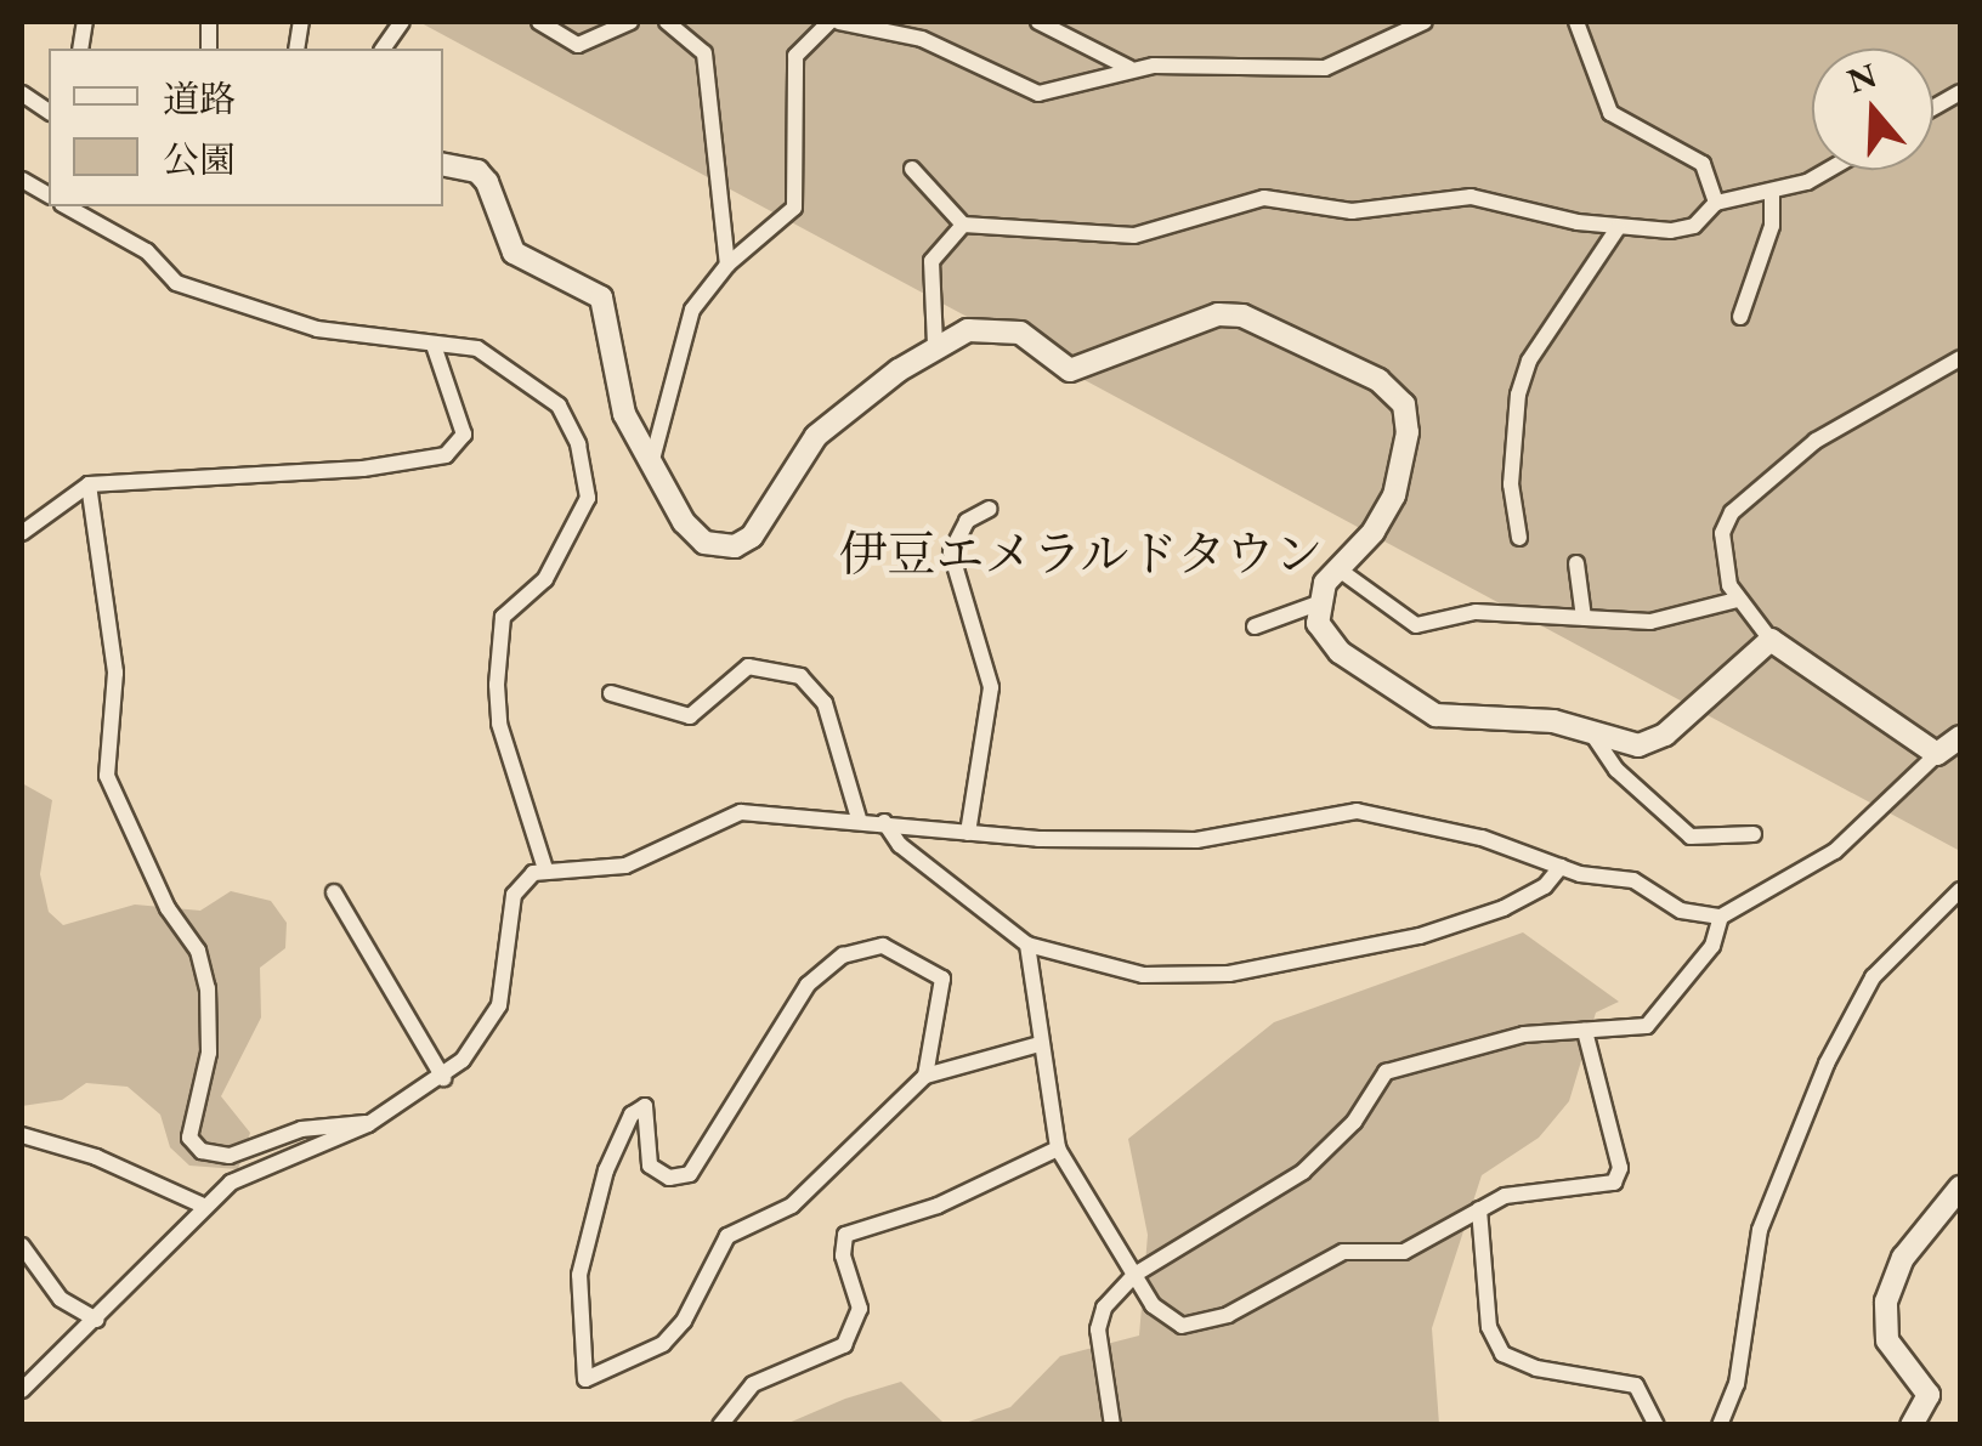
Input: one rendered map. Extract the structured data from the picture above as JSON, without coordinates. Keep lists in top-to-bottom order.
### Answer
{
  "districts": ["伊豆エメラルドタウン"],
  "legend": ["道路", "公園"],
  "north": "top"
}
